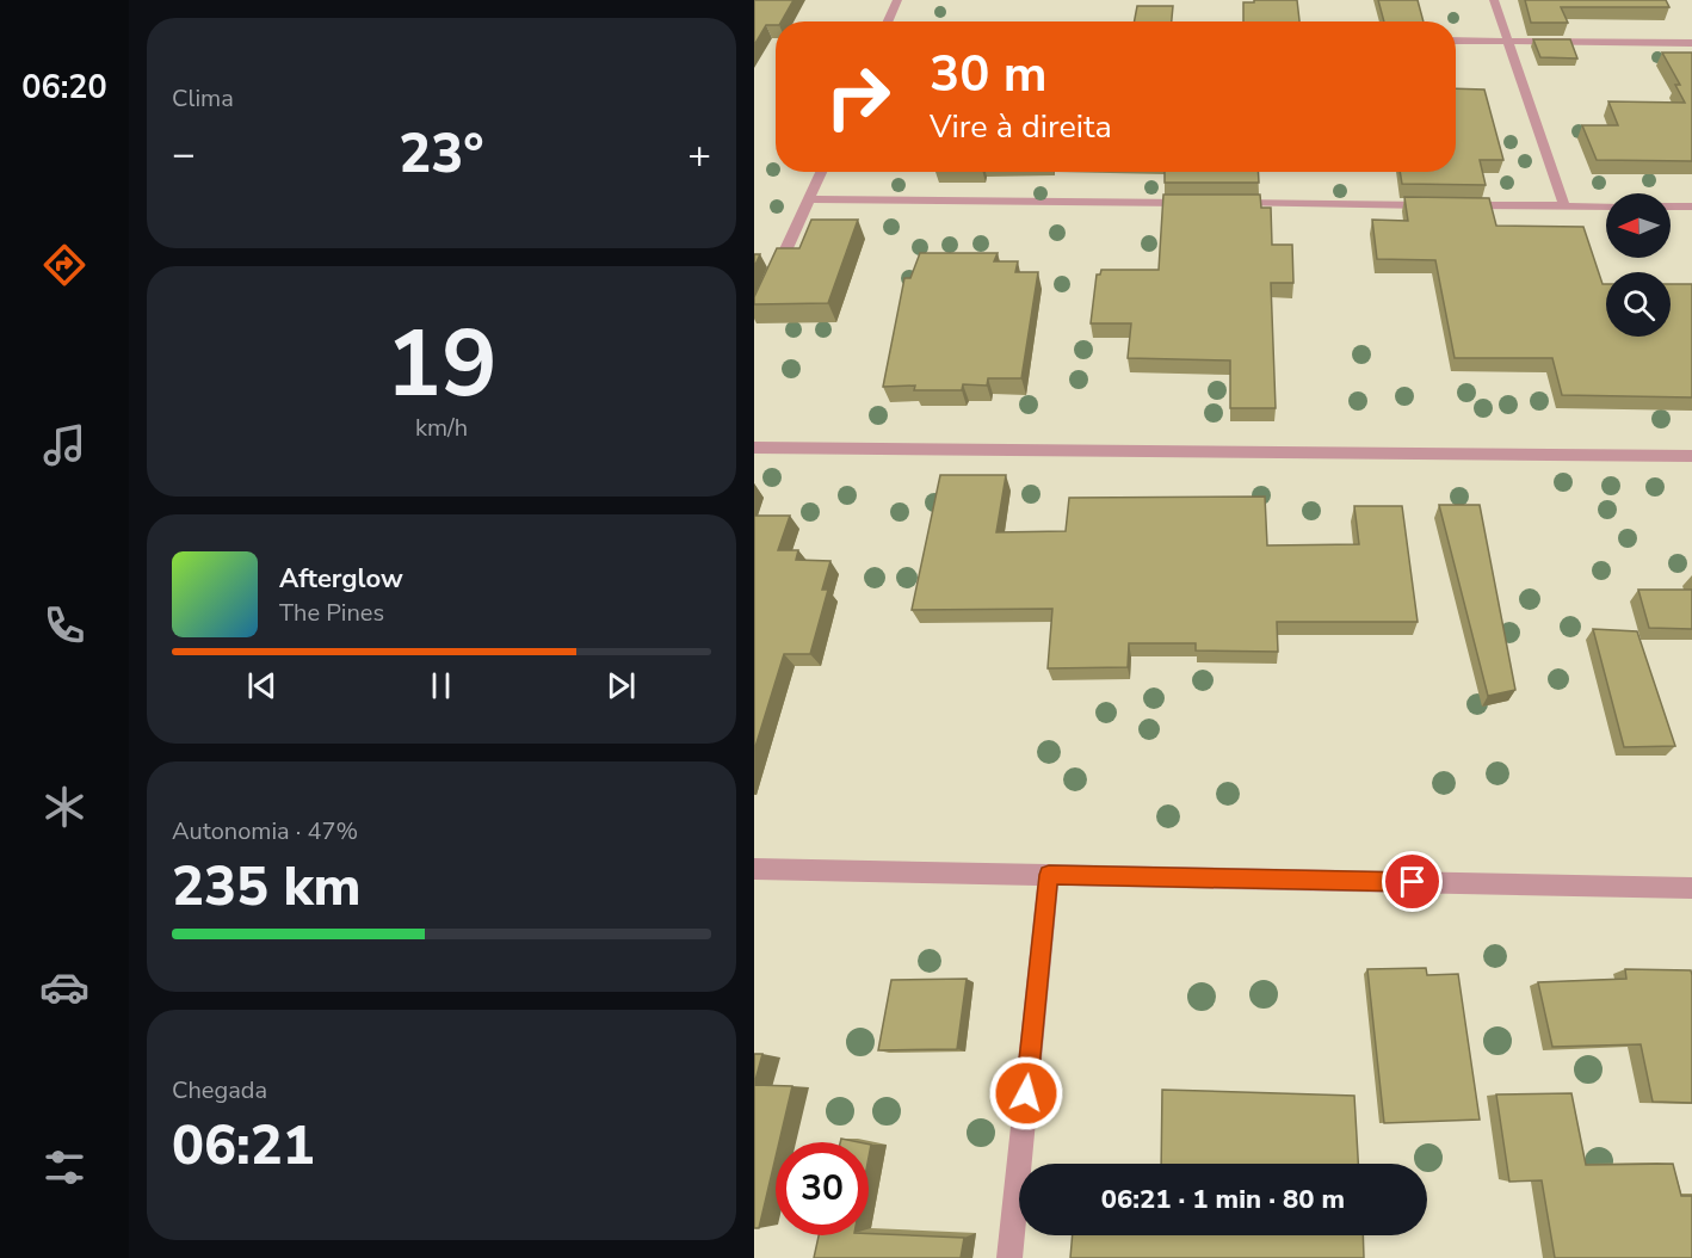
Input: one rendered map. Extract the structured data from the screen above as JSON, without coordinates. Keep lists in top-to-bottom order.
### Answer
{
  "north": "left",
  "page": {
    "tabs": "06:20",
    "tile": [
      "Clima",
      ["19", "km/h"],
      ["Autonomia · 47%", "235 km"],
      ["Chegada", "06:21"]
    ],
    "turn": ["30 m", "Vire à direita"],
    "heat": ["−", "23°", "+"],
    "song": ["Afterglow", "The Pines"],
    "limit": "30",
    "trip": "06:21 · 1 min · 80 m"
  }
}
